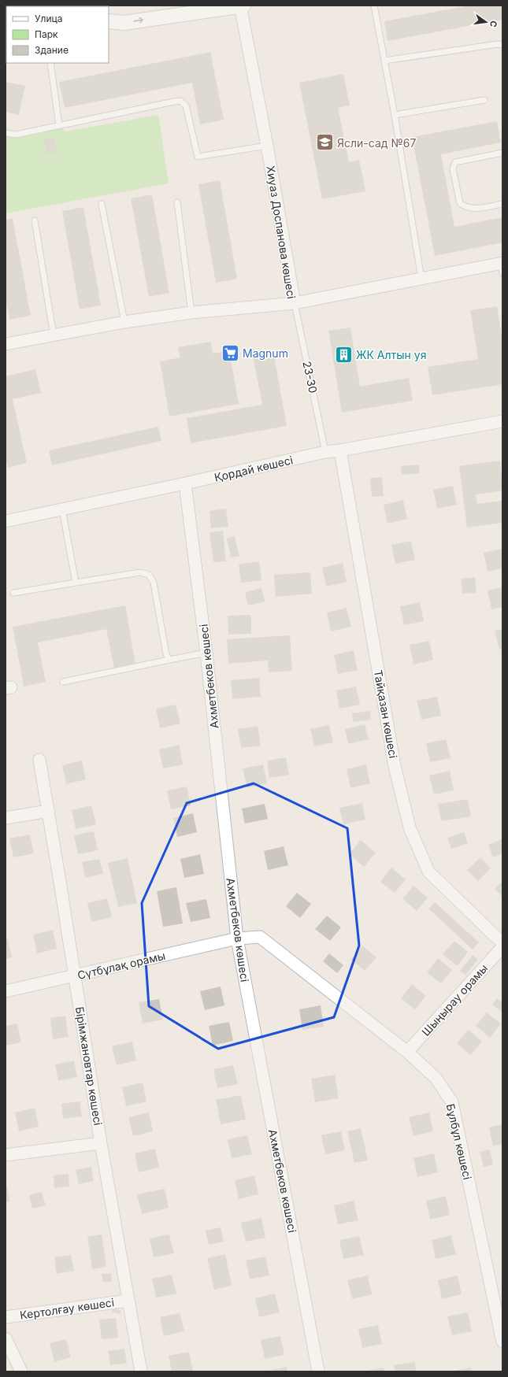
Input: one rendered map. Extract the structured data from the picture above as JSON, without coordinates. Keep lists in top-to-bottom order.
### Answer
{
  "streets": {
    "street": [
      "Хиуаз Доспанова көшесі",
      "Қордай көшесі",
      "Ахметбеков көшесі",
      "Тайқазан көшесі",
      "Cүтбұлақ орамы",
      "Шыңырау орамы",
      "Бірімжановтар көшесі",
      "Бұлбұл көшесі",
      "Кертолғау көшесі"
    ],
    "lane": ["23-30"]
  },
  "crossings": [
    ["Хиуаз Доспанова көшесі", "23-30"],
    ["23-30", "Қордай көшесі"],
    ["Қордай көшесі", "Ахметбеков көшесі"],
    ["Қордай көшесі", "Тайқазан көшесі"],
    ["Ахметбеков көшесі", "Cүтбұлақ орамы"],
    ["Ахметбеков көшесі", "Бұлбұл көшесі"],
    ["Cүтбұлақ орамы", "Бірімжановтар көшесі"],
    ["Cүтбұлақ орамы", "Бұлбұл көшесі"],
    ["Шыңырау орамы", "Бұлбұл көшесі"],
    ["Бірімжановтар көшесі", "Кертолғау көшесі"]
  ],
  "places": {
    "school or university": ["Ясли-сад №67"],
    "supermarket": ["Magnum"],
    "building": ["ЖК Алтын уя"]
  },
  "legend": ["Улица", "Парк", "Здание"],
  "north": "right"
}
